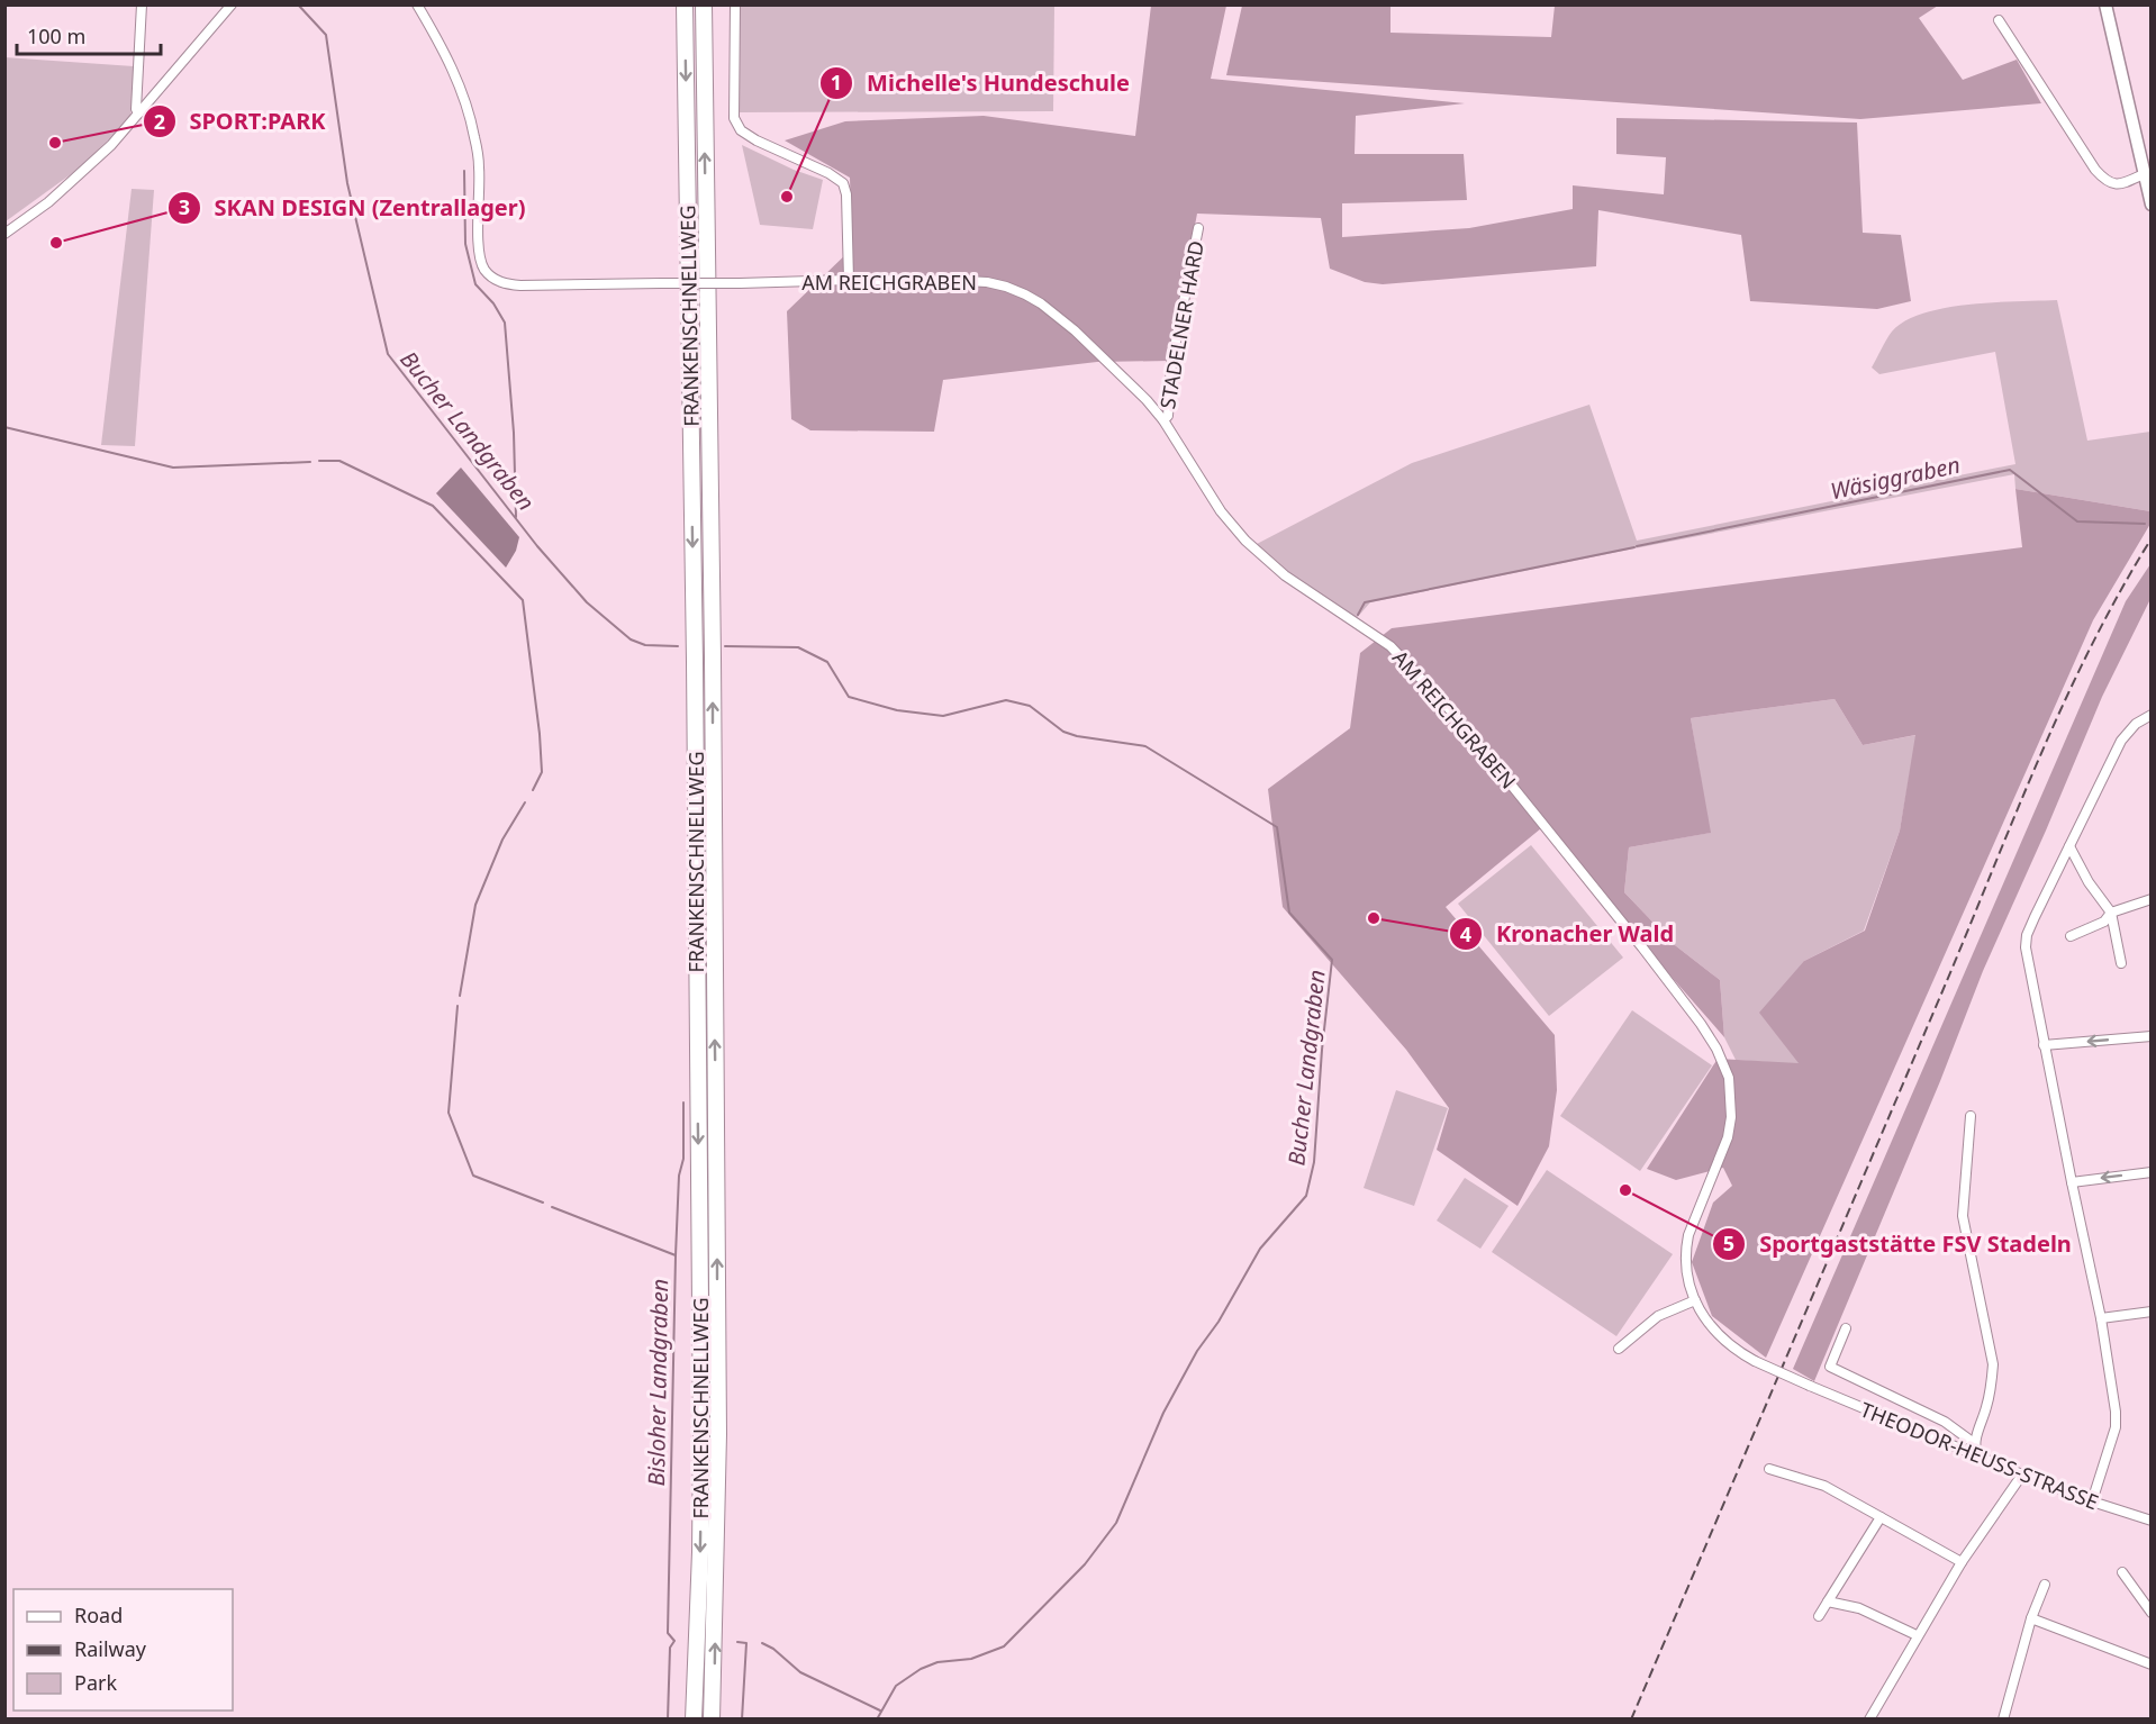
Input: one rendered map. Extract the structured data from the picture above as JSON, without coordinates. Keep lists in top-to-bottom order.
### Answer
{
  "streets": {
    "highway": ["FRANKENSCHNELLWEG"],
    "street": ["AM REICHGRABEN", "STADELNER HARD", "THEODOR-HEUSS-STRASSE"]
  },
  "crossings": [
    ["AM REICHGRABEN", "STADELNER HARD"],
    ["AM REICHGRABEN", "THEODOR-HEUSS-STRASSE"]
  ],
  "water": ["Bucher Landgraben", "Wäsiggraben", "Bisloher Landgraben"],
  "places": [
    "SPORT:PARK",
    "Michelle's Hundeschule",
    "SKAN DESIGN (Zentrallager)",
    "Kronacher Wald",
    "Sportgaststätte FSV Stadeln"
  ],
  "legend": ["Road", "Railway", "Park"],
  "scale_bar": "100 m"
}
